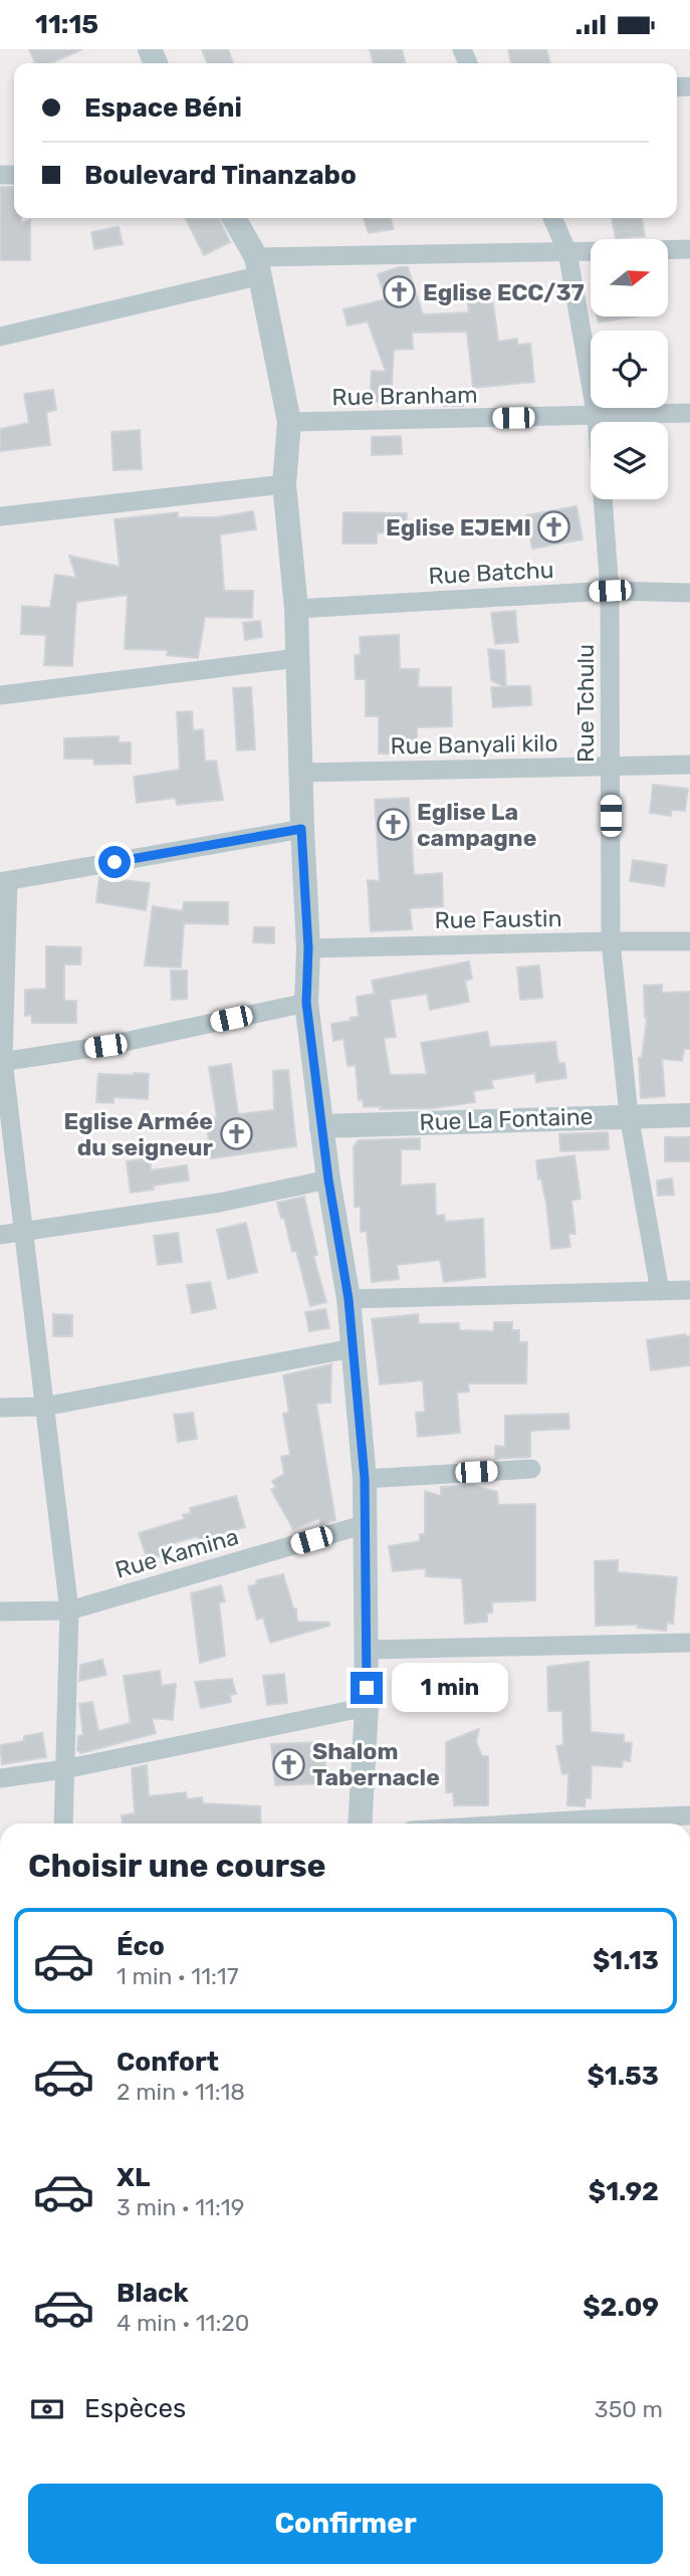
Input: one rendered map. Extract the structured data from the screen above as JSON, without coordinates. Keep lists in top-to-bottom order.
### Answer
{
  "streets": {
    "street": [
      "Rue Branham",
      "Rue Batchu",
      "Rue Tchulu",
      "Rue Banyali kilo",
      "Rue Faustin",
      "Rue La Fontaine",
      "Rue Kamina"
    ]
  },
  "crossings": [
    ["Rue Branham", "Rue Tchulu"],
    ["Rue Batchu", "Rue Tchulu"],
    ["Rue Tchulu", "Rue Banyali kilo"],
    ["Rue Tchulu", "Rue Faustin"],
    ["Rue Tchulu", "Rue La Fontaine"]
  ],
  "places": {
    "church": [
      "Eglise ECC/37",
      "Eglise EJEMI",
      "Eglise La campagne",
      "Eglise Armée du seigneur",
      "Shalom Tabernacle"
    ]
  },
  "north": "right",
  "page": {
    "status": "11:15",
    "banner": ["Espace Béni", "Boulevard Tinanzabo"],
    "bubble": "1 min",
    "heading": "Choisir une course",
    "list": [
      {
        "name": "Éco",
        "note": "1 min · 11:17",
        "value": "$1.13"
      },
      {
        "name": "Confort",
        "note": "2 min · 11:18",
        "value": "$1.53"
      },
      {
        "name": "XL",
        "note": "3 min · 11:19",
        "value": "$1.92"
      },
      {
        "name": "Black",
        "note": "4 min · 11:20",
        "value": "$2.09"
      }
    ],
    "pay": ["Espèces", "350 m"],
    "buttons": "Confirmer"
  }
}
